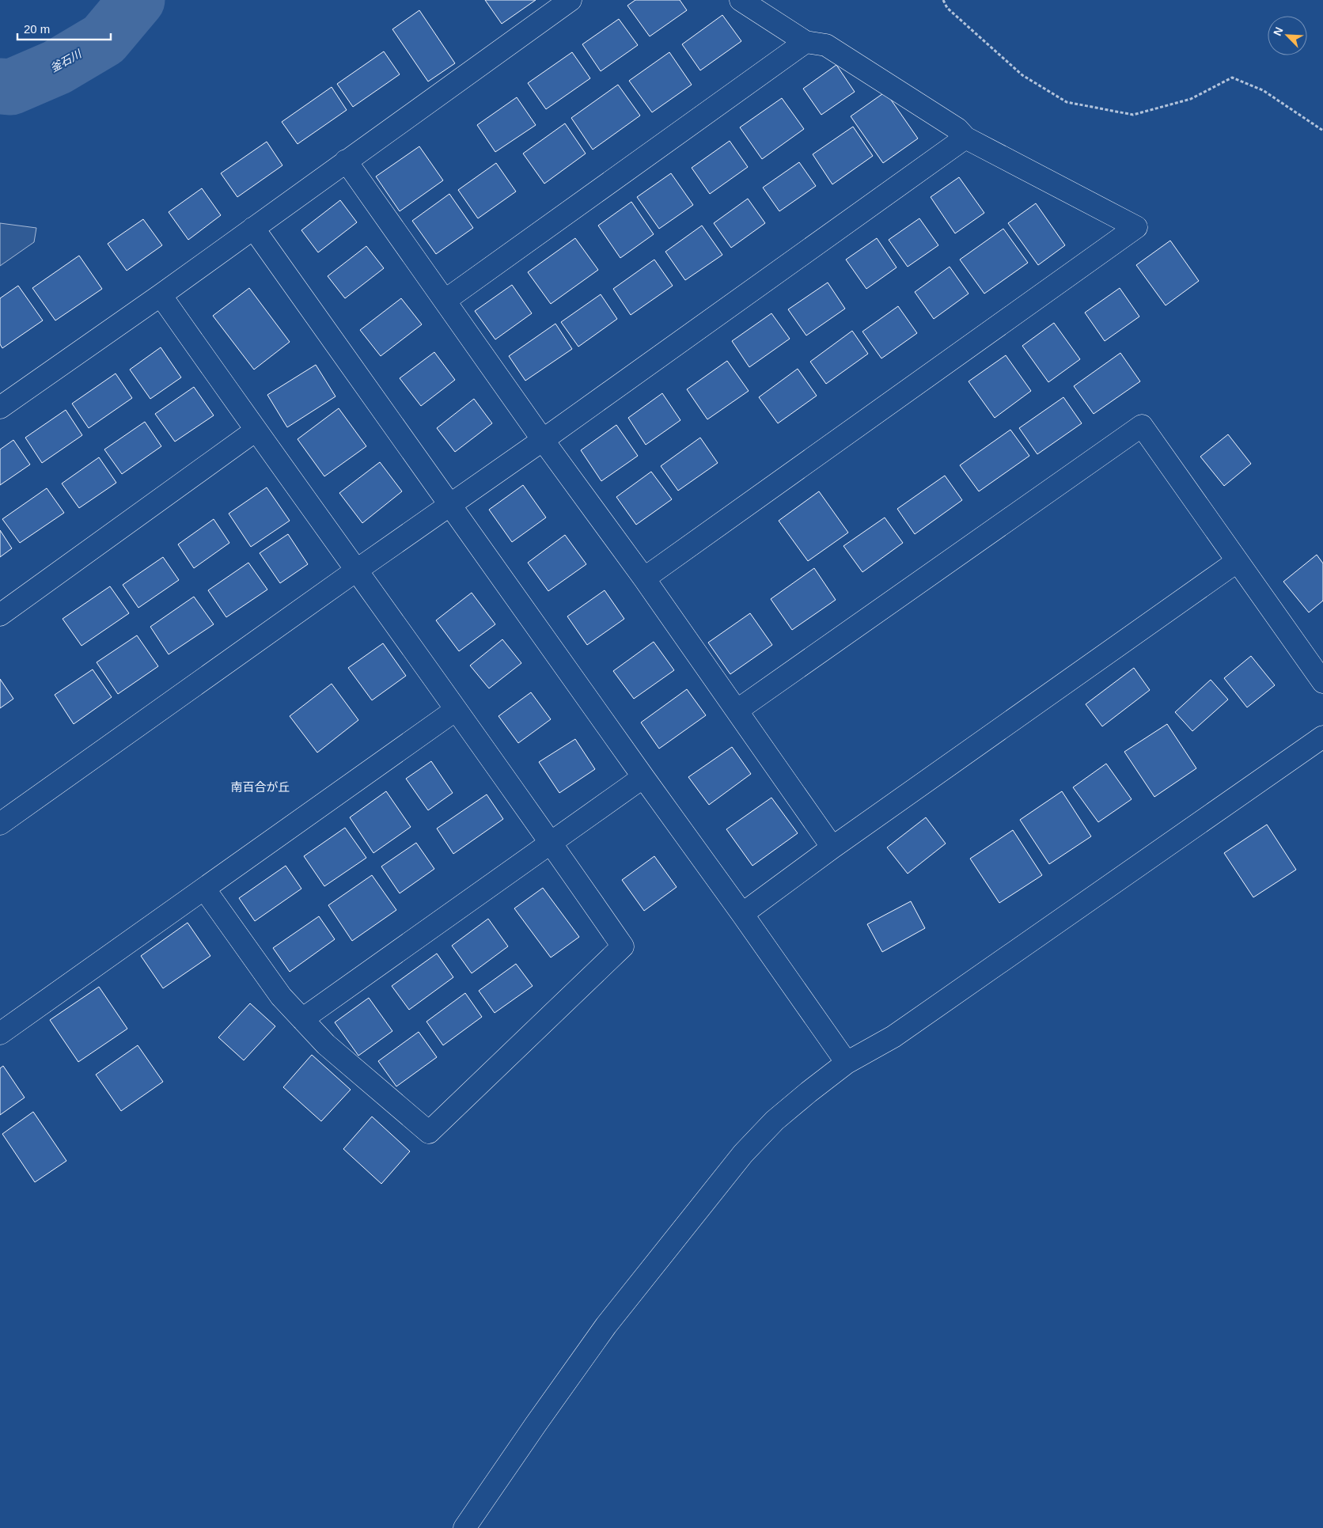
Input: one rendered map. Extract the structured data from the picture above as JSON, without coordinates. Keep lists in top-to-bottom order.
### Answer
{
  "districts": ["南百合が丘"],
  "water": ["釜石川"],
  "scale_bar": "20 m",
  "north": "top left"
}
